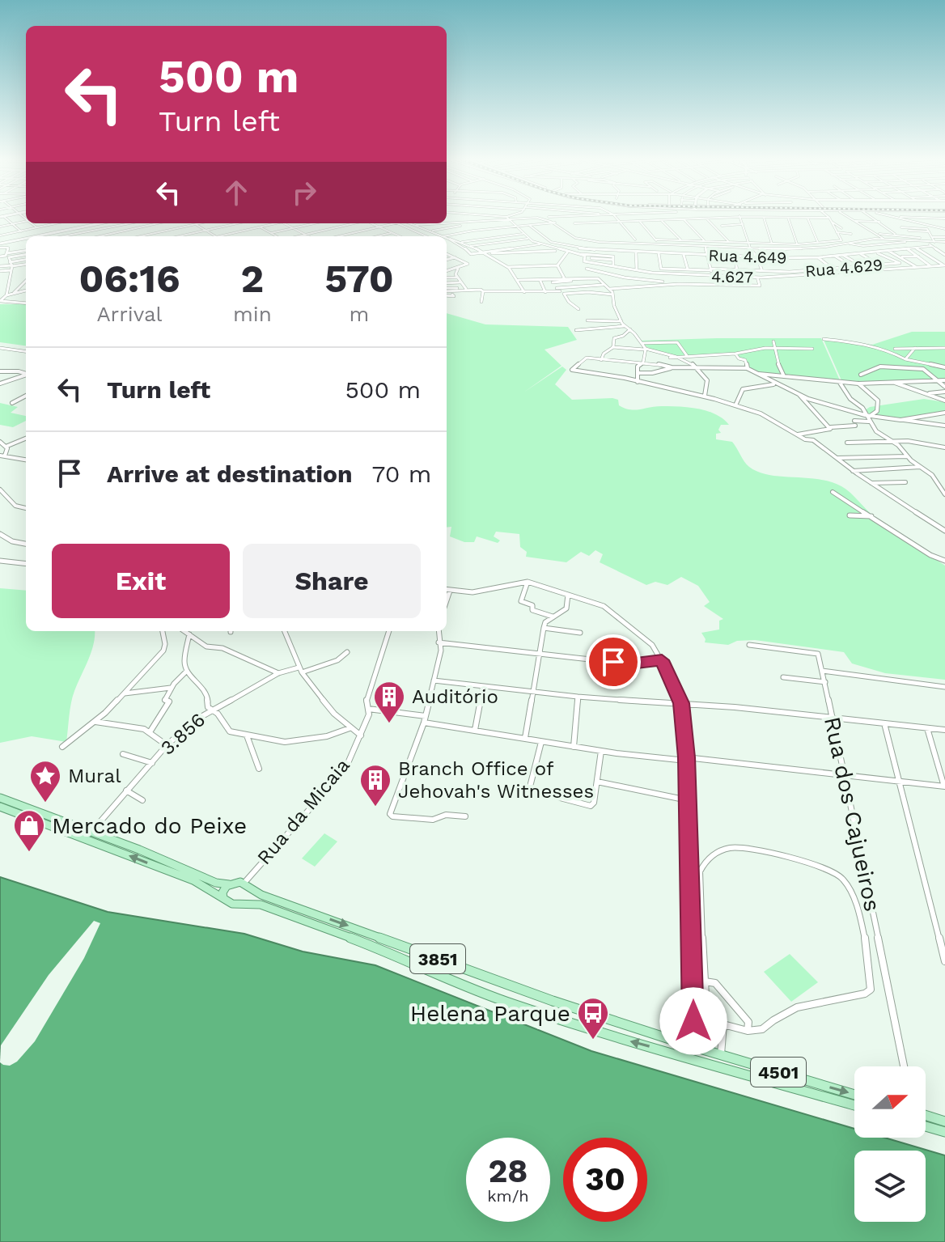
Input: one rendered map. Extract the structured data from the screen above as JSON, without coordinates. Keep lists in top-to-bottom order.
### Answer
{
  "streets": {
    "main road": ["3851", "4501"],
    "street": [
      "Rua 4.649",
      "Rua 4.629",
      "4.627",
      "3.856",
      "Rua da Micaia",
      "Rua dos Cajueiros"
    ]
  },
  "crossings": [
    ["Rua da Micaia", "3851"],
    ["3851", "4501"]
  ],
  "places": {
    "building": ["Auditório", "Branch Office of Jehovah's Witnesses"],
    "place": ["Mural"],
    "shop": ["Mercado do Peixe"],
    "bus stop": ["Helena Parque"]
  },
  "north": "right",
  "page": {
    "turn": ["500 m", "Turn left"],
    "eta": [
      "06:16",
      "Arrival",
      "2",
      "min",
      "570",
      "m"
    ],
    "list": [
      {
        "name": "Turn left",
        "value": "500 m"
      },
      {
        "name": "Arrive at destination",
        "value": "70 m"
      }
    ],
    "buttons": ["Exit", "Share"],
    "speed": "28 km/h",
    "limit": "30"
  }
}
